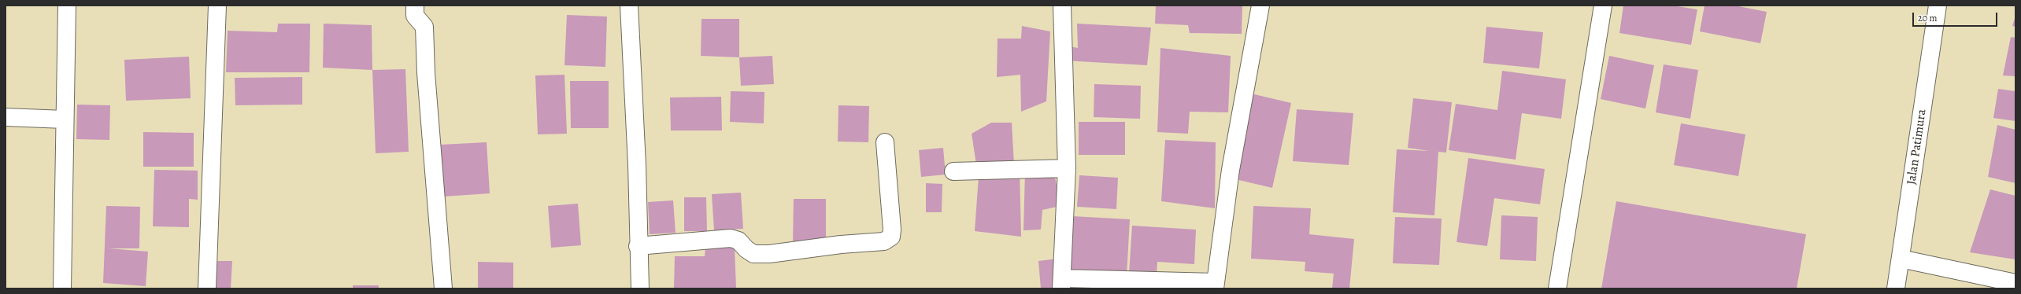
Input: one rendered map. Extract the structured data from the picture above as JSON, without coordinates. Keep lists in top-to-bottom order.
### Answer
{
  "streets": {
    "main road": ["Jalan Patimura"]
  },
  "scale_bar": "20 m"
}
